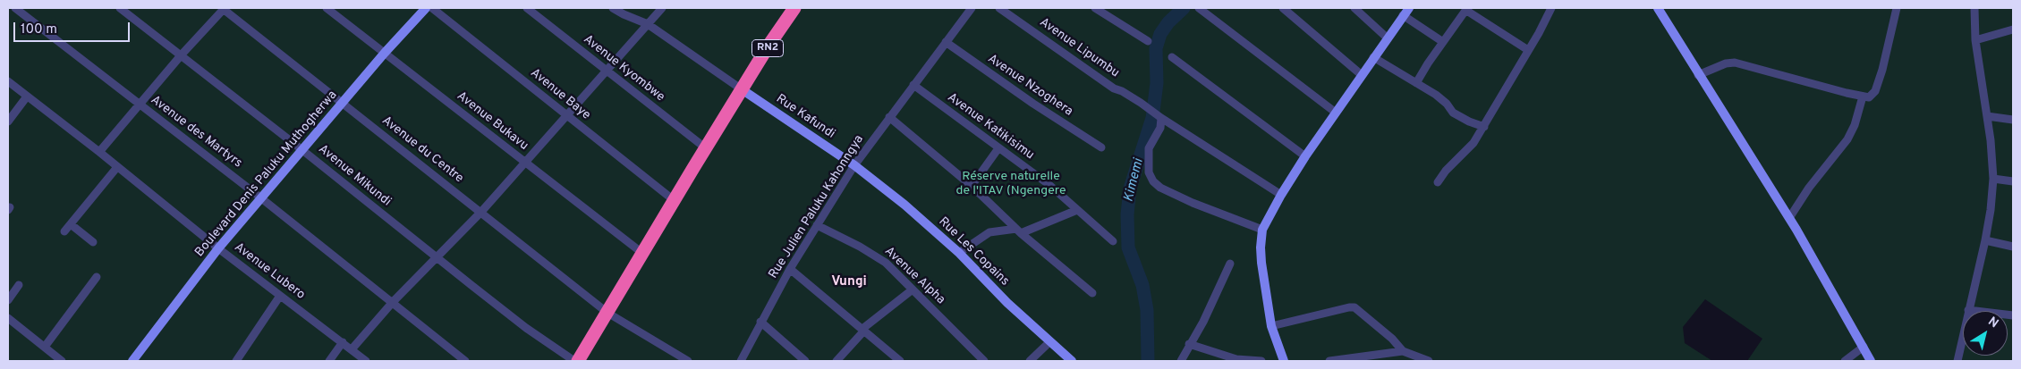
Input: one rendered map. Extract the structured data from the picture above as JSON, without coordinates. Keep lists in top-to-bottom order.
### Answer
{
  "streets": {
    "highway": ["RN2"],
    "street": [
      "Avenue Lipumbu",
      "Avenue Kyombwe",
      "Avenue Nzoghera",
      "Avenue Baye",
      "Rue Kafundi",
      "Avenue Bukavu",
      "Avenue Katikisimu",
      "Avenue des Martyrs",
      "Avenue du Centre",
      "Boulevard Denis Paluku Muthogherwa",
      "Avenue Mikundi",
      "Rue Julien Paluku Kahonngya",
      "Rue Les Copains",
      "Avenue Lubero",
      "Avenue Alpha"
    ]
  },
  "crossings": [
    ["RN2", "Avenue Kyombwe"],
    ["RN2", "Avenue Baye"],
    ["RN2", "Rue Kafundi"],
    ["RN2", "Avenue Bukavu"],
    ["RN2", "Avenue du Centre"],
    ["Avenue Nzoghera", "Rue Julien Paluku Kahonngya"],
    ["Rue Kafundi", "Rue Julien Paluku Kahonngya"],
    ["Rue Kafundi", "Rue Les Copains"],
    ["Avenue Bukavu", "Boulevard Denis Paluku Muthogherwa"],
    ["Avenue Katikisimu", "Rue Julien Paluku Kahonngya"],
    ["Avenue des Martyrs", "Boulevard Denis Paluku Muthogherwa"],
    ["Avenue du Centre", "Boulevard Denis Paluku Muthogherwa"],
    ["Boulevard Denis Paluku Muthogherwa", "Avenue Mikundi"],
    ["Boulevard Denis Paluku Muthogherwa", "Avenue Lubero"],
    ["Rue Julien Paluku Kahonngya", "Rue Les Copains"],
    ["Rue Julien Paluku Kahonngya", "Avenue Alpha"]
  ],
  "districts": ["Vungi"],
  "water": ["Kimemi"],
  "parks": ["Réserve naturelle de l'ITAV (Ngengere"],
  "scale_bar": "100 m",
  "north": "top right"
}
